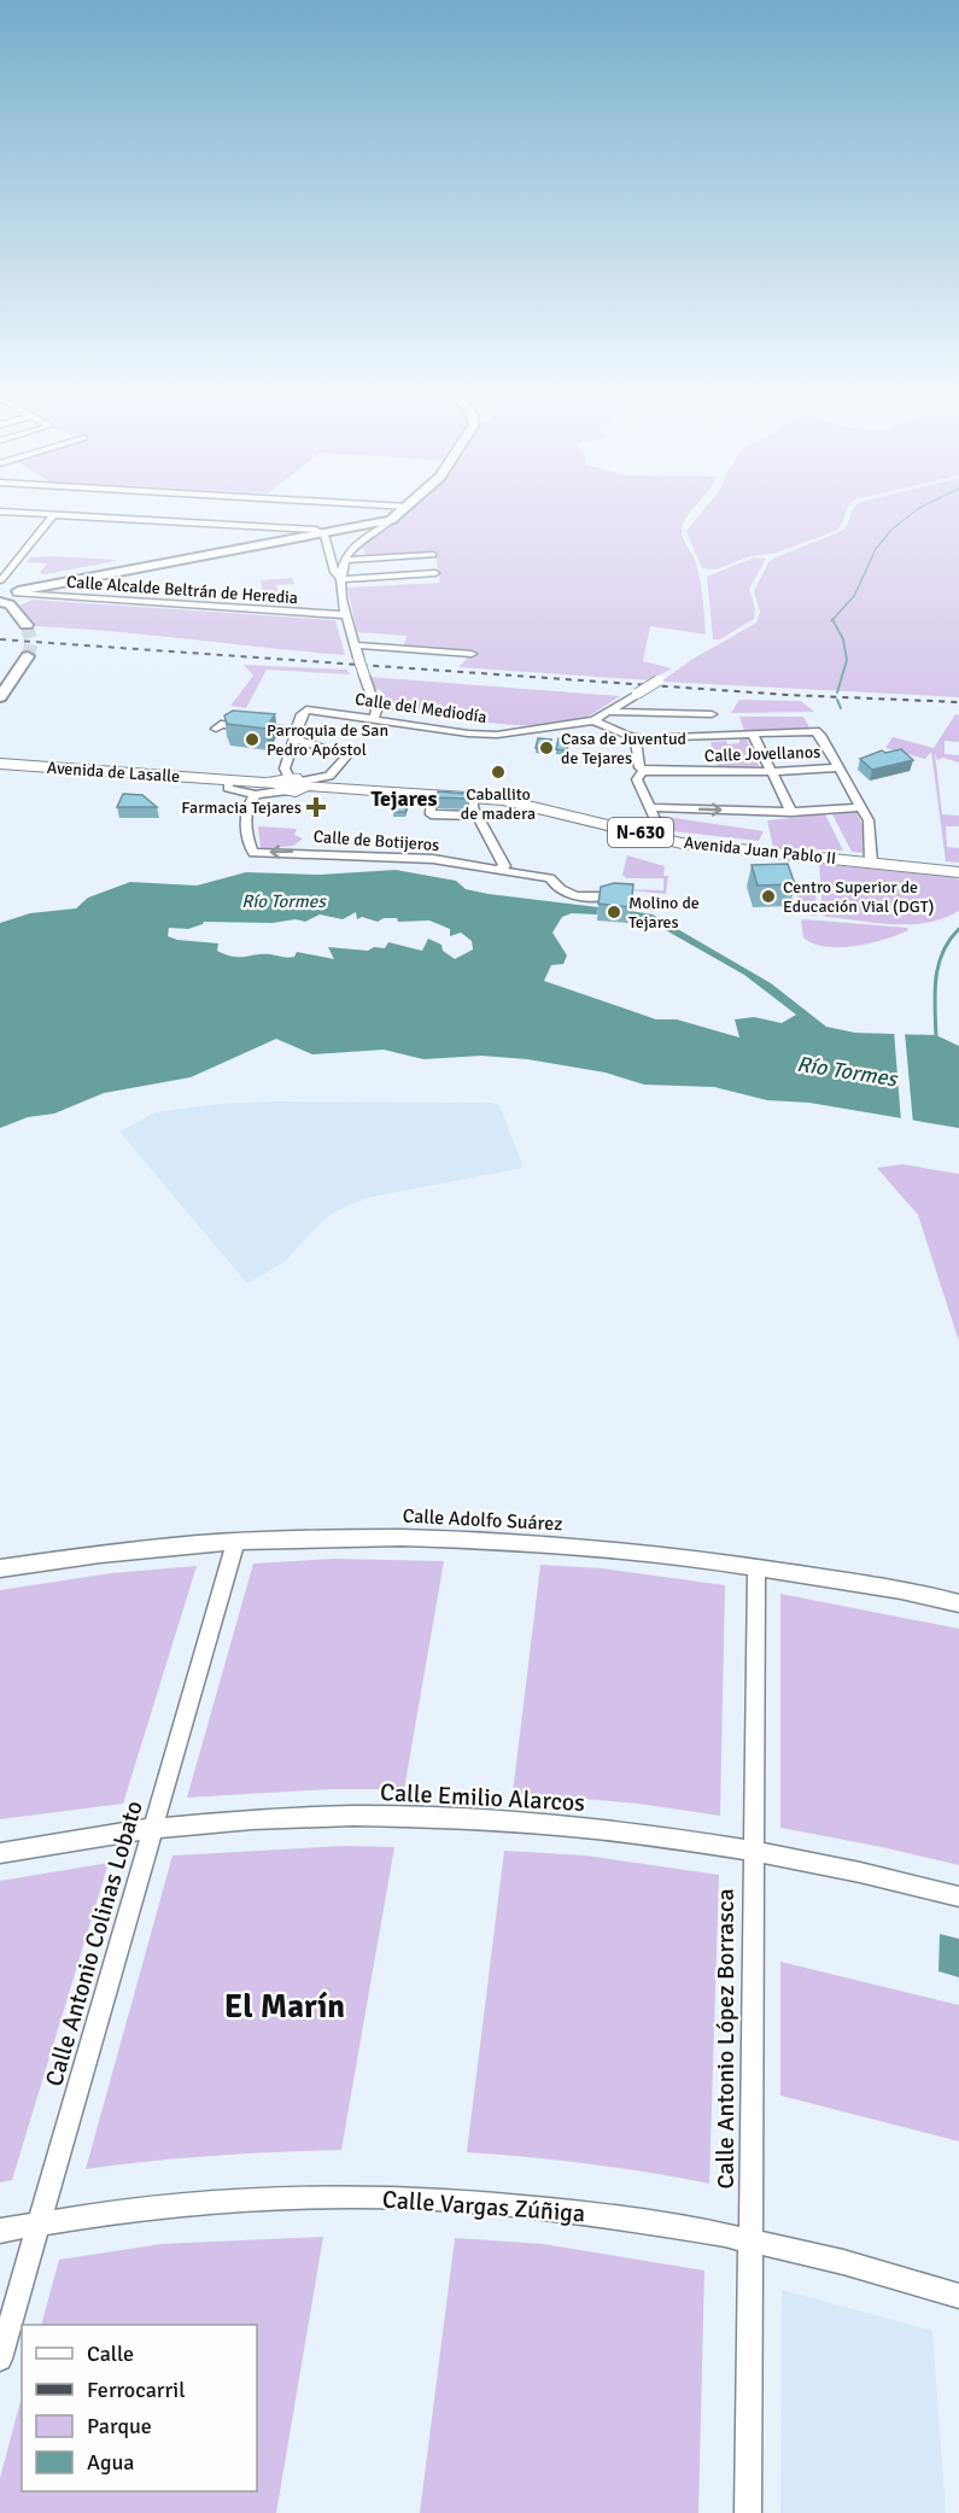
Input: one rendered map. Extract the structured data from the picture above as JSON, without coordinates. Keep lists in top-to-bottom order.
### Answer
{
  "streets": {
    "highway": ["Avenida de Lasalle", "N-630", "Avenida Juan Pablo II"],
    "street": [
      "Calle Alcalde Beltrán de Heredia",
      "Calle del Mediodía",
      "Calle Jovellanos",
      "Calle de Botijeros",
      "Calle Adolfo Suárez",
      "Calle Emilio Alarcos",
      "Calle Antonio Colinas Lobato",
      "Calle Antonio López Borrasca",
      "Calle Vargas Zúñiga"
    ]
  },
  "crossings": [
    ["Avenida de Lasalle", "Avenida Juan Pablo II"],
    ["Calle Adolfo Suárez", "Calle Antonio Colinas Lobato"],
    ["Calle Adolfo Suárez", "Calle Antonio López Borrasca"],
    ["Calle Emilio Alarcos", "Calle Antonio Colinas Lobato"],
    ["Calle Emilio Alarcos", "Calle Antonio López Borrasca"],
    ["Calle Antonio Colinas Lobato", "Calle Vargas Zúñiga"],
    ["Calle Antonio López Borrasca", "Calle Vargas Zúñiga"]
  ],
  "one_way": ["Calle de Botijeros"],
  "districts": ["Tejares", "El Marín"],
  "water": ["Río Tormes"],
  "places": {
    "other": [
      "Parroquia de San Pedro Apóstol",
      "Casa de Juventud de Tejares",
      "Caballito de madera",
      "Centro Superior de Educación Vial (DGT)",
      "Molino de Tejares"
    ],
    "health": ["Farmacia Tejares"]
  },
  "legend": [
    "Calle",
    "Ferrocarril",
    "Parque",
    "Agua"
  ]
}
